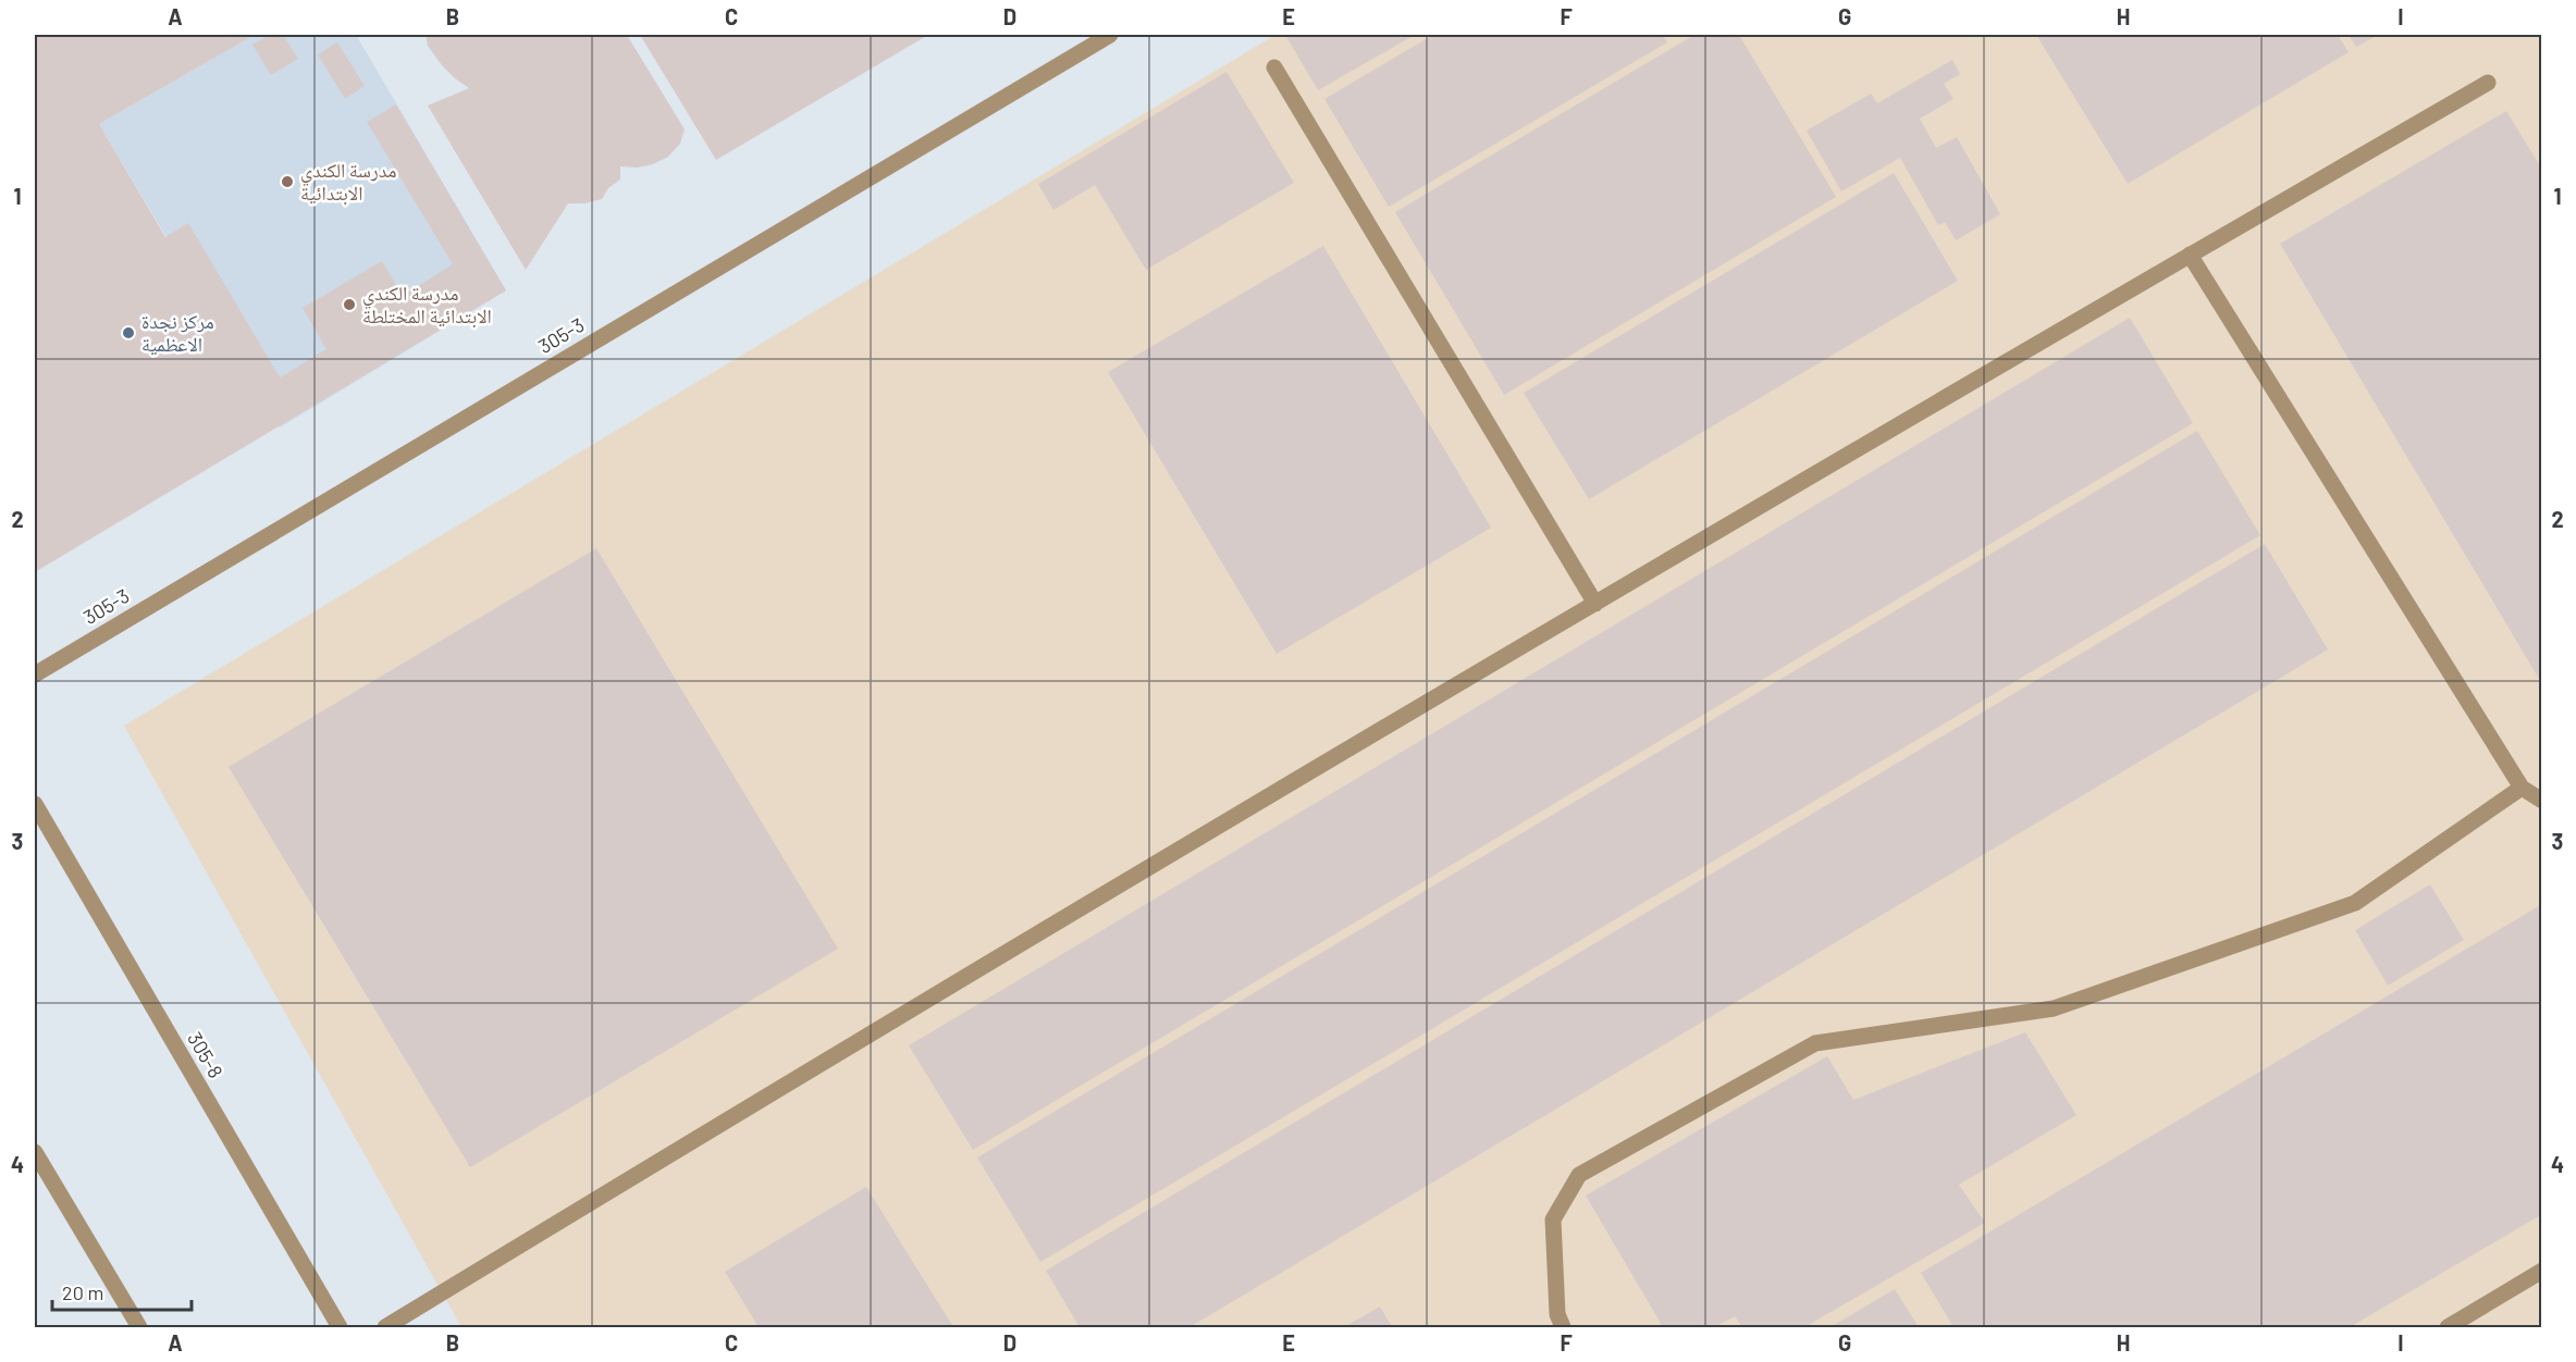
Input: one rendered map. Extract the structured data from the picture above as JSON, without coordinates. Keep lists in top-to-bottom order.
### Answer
{
  "streets": {
    "street": ["305-3", "305-8"]
  },
  "places": ["مدرسة الكندي الابتدائية", "مدرسة الكندي الابتدائية المختلطة", "مركز نجدة الاعظمية"],
  "scale_bar": "20 m",
  "grid": {
    "columns": [
      "A",
      "B",
      "C",
      "D",
      "E",
      "F",
      "G",
      "H",
      "I"
    ],
    "rows": [
      "1",
      "2",
      "3",
      "4"
    ]
  }
}
